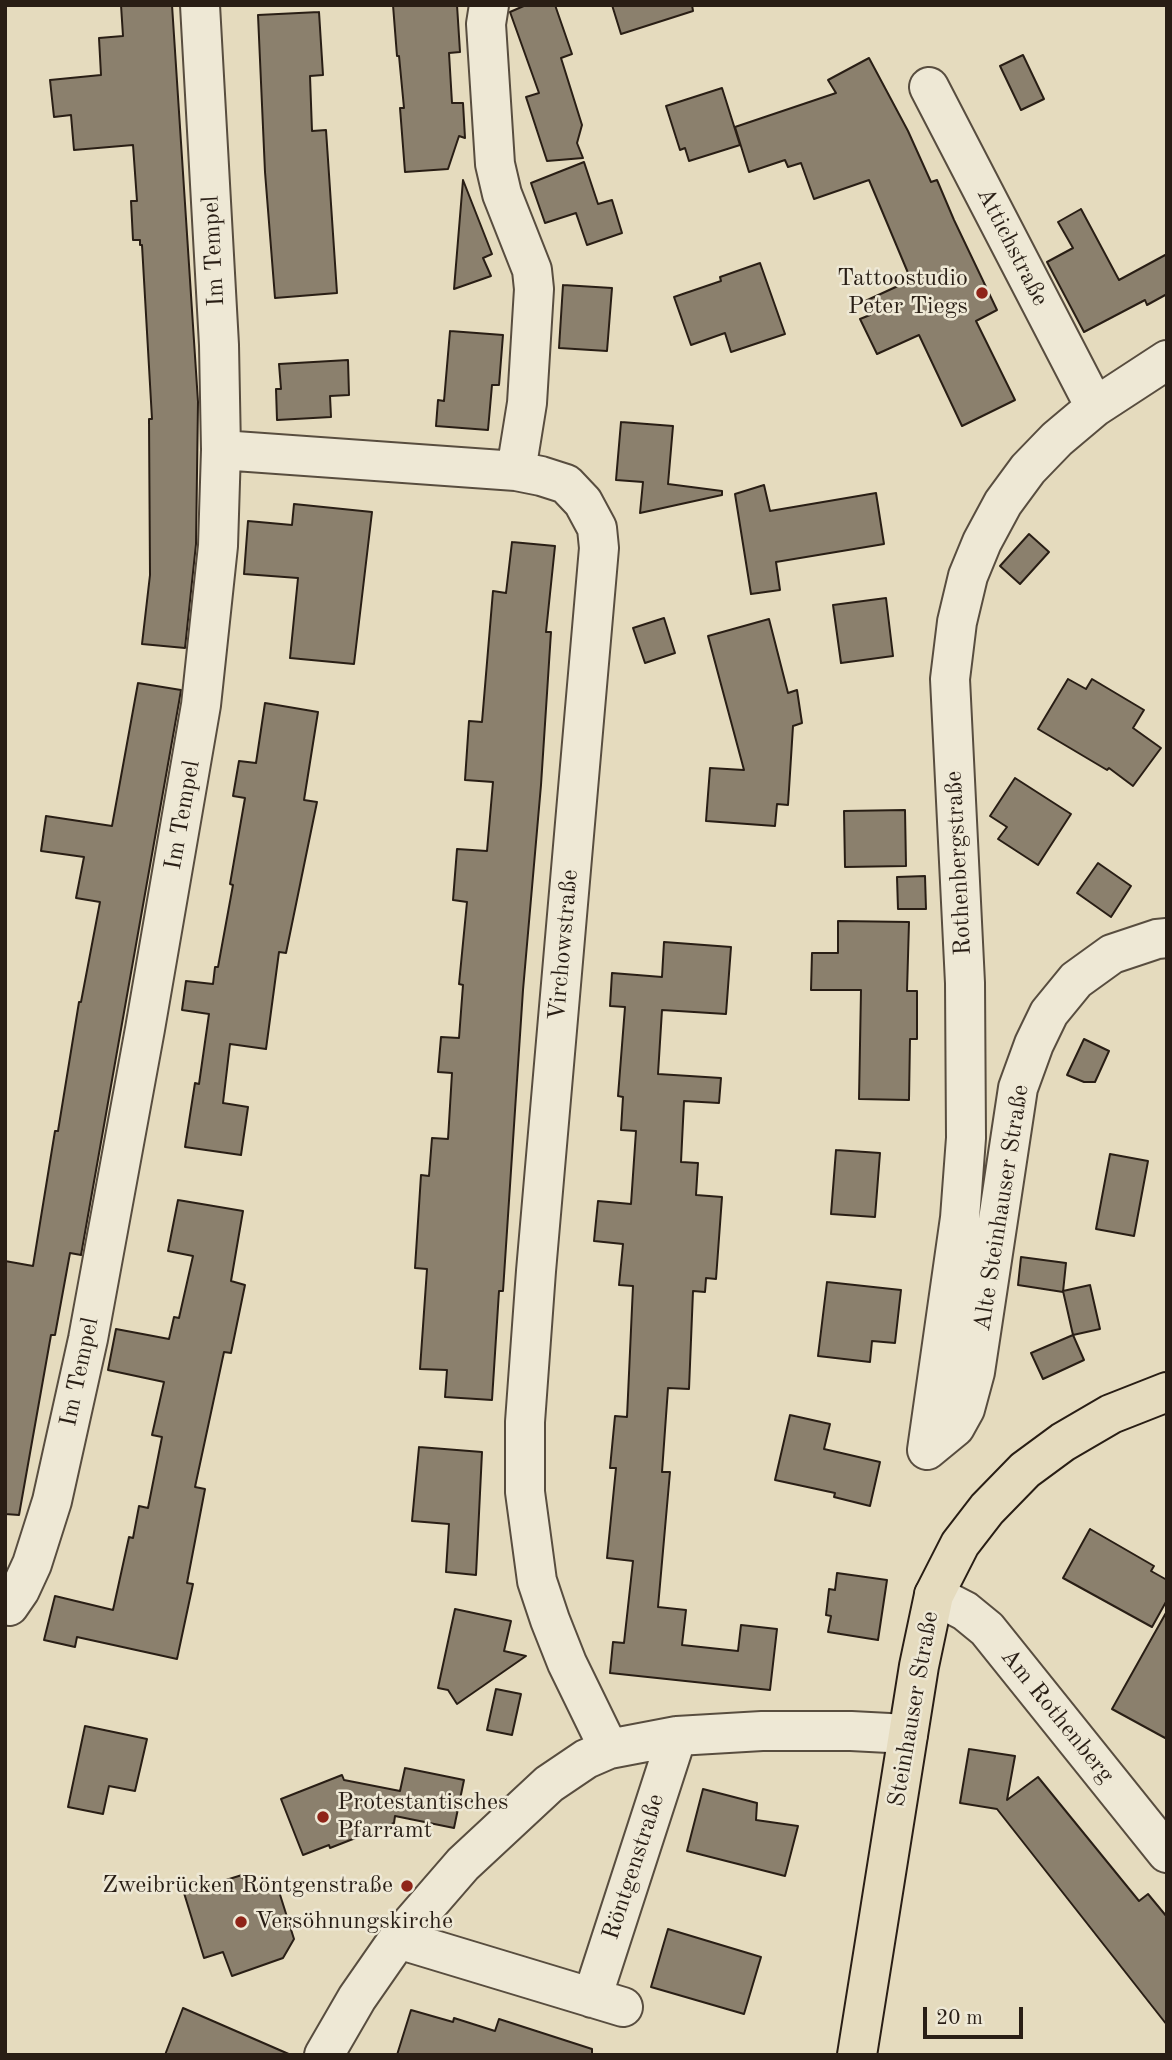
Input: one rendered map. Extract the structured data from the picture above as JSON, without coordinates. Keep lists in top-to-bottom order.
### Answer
{
  "streets": {
    "main road": ["Steinhauser Straße"],
    "street": [
      "Attichstraße",
      "Im Tempel",
      "Rothenbergstraße",
      "Virchowstraße",
      "Alte Steinhauser Straße",
      "Am Rothenberg",
      "Röntgenstraße"
    ]
  },
  "crossings": [
    ["Attichstraße", "Rothenbergstraße"],
    ["Im Tempel", "Virchowstraße"],
    ["Rothenbergstraße", "Alte Steinhauser Straße"],
    ["Steinhauser Straße", "Am Rothenberg"]
  ],
  "places": [
    "Tattoostudio Peter Tiegs",
    "Protestantisches Pfarramt",
    "Zweibrücken Röntgenstraße",
    "Versöhnungskirche"
  ],
  "scale_bar": "20 m"
}
